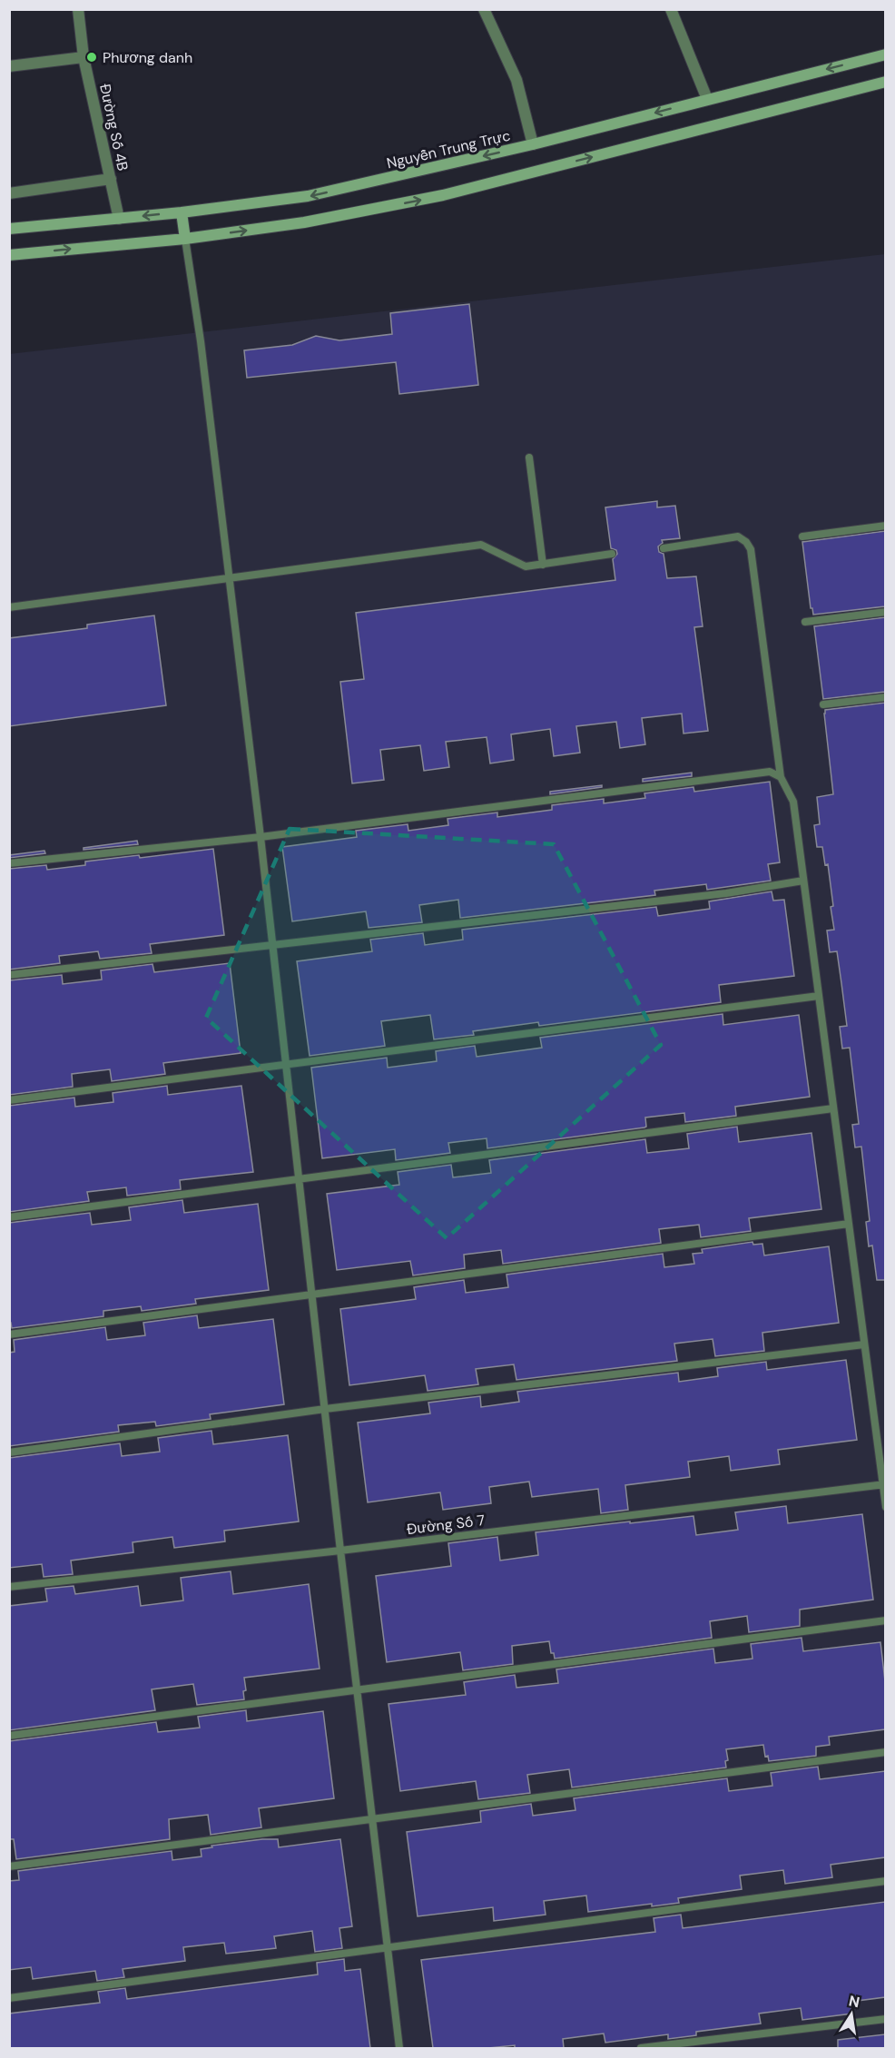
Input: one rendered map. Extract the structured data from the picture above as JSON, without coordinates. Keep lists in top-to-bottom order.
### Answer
{
  "streets": {
    "main road": ["Nguyễn Trung Trực"],
    "street": ["Đường Số 4B"],
    "lane": ["Đường Số 7"]
  },
  "crossings": [
    ["Đường Số 4B", "Nguyễn Trung Trực"]
  ],
  "places": ["Phương danh"],
  "north": "top"
}
